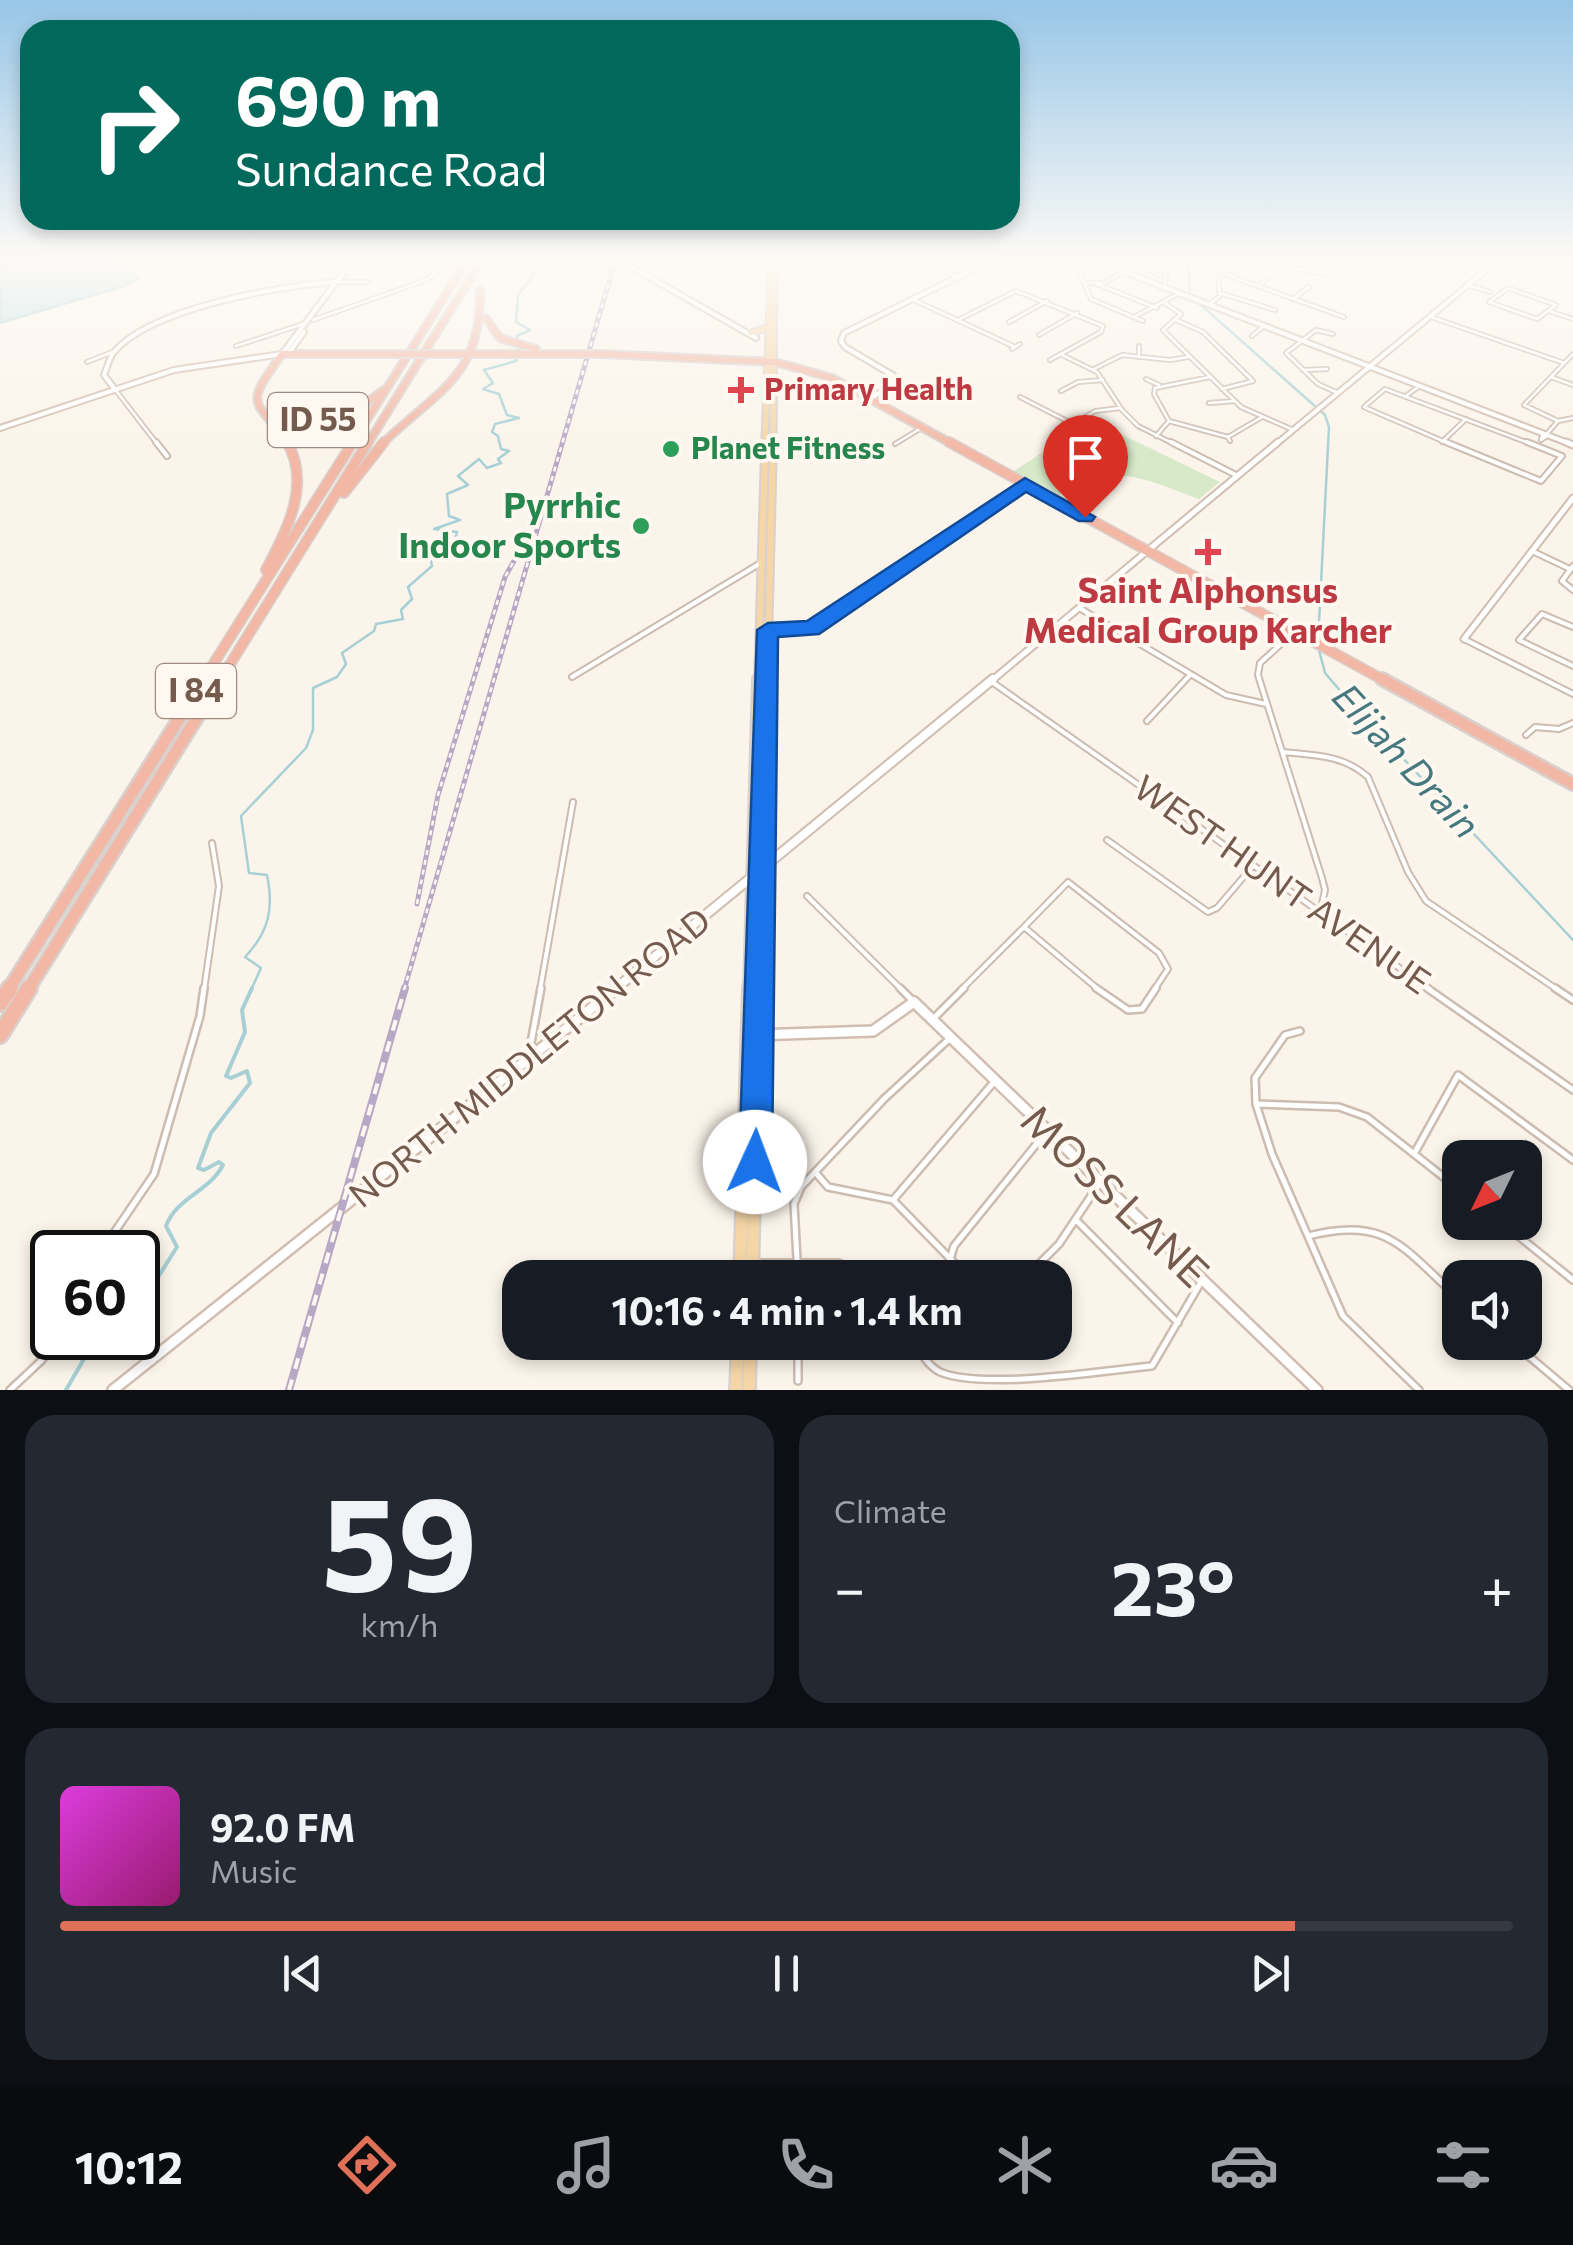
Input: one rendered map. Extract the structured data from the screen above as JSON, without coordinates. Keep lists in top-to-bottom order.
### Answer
{
  "streets": {
    "highway": ["ID 55", "I 84"],
    "street": ["WEST HUNT AVENUE", "NORTH MIDDLETON ROAD", "MOSS LANE"]
  },
  "crossings": [
    ["ID 55", "I 84"],
    ["ID 55", "NORTH MIDDLETON ROAD"],
    ["WEST HUNT AVENUE", "NORTH MIDDLETON ROAD"]
  ],
  "water": ["Elijah Drain"],
  "places": {
    "health": ["Primary Health", "Saint Alphonsus Medical Group Karcher"],
    "other": ["Planet Fitness", "Pyrrhic Indoor Sports"]
  },
  "north": "bottom left",
  "page": {
    "turn": ["690 m", "Sundance Road"],
    "limit": "60",
    "trip": "10:16 · 4 min · 1.4 km",
    "tile": [
      ["59", "km/h"],
      "Climate"
    ],
    "heat": ["−", "23°", "+"],
    "song": ["92.0 FM", "Music"],
    "tabs": "10:12"
  }
}
